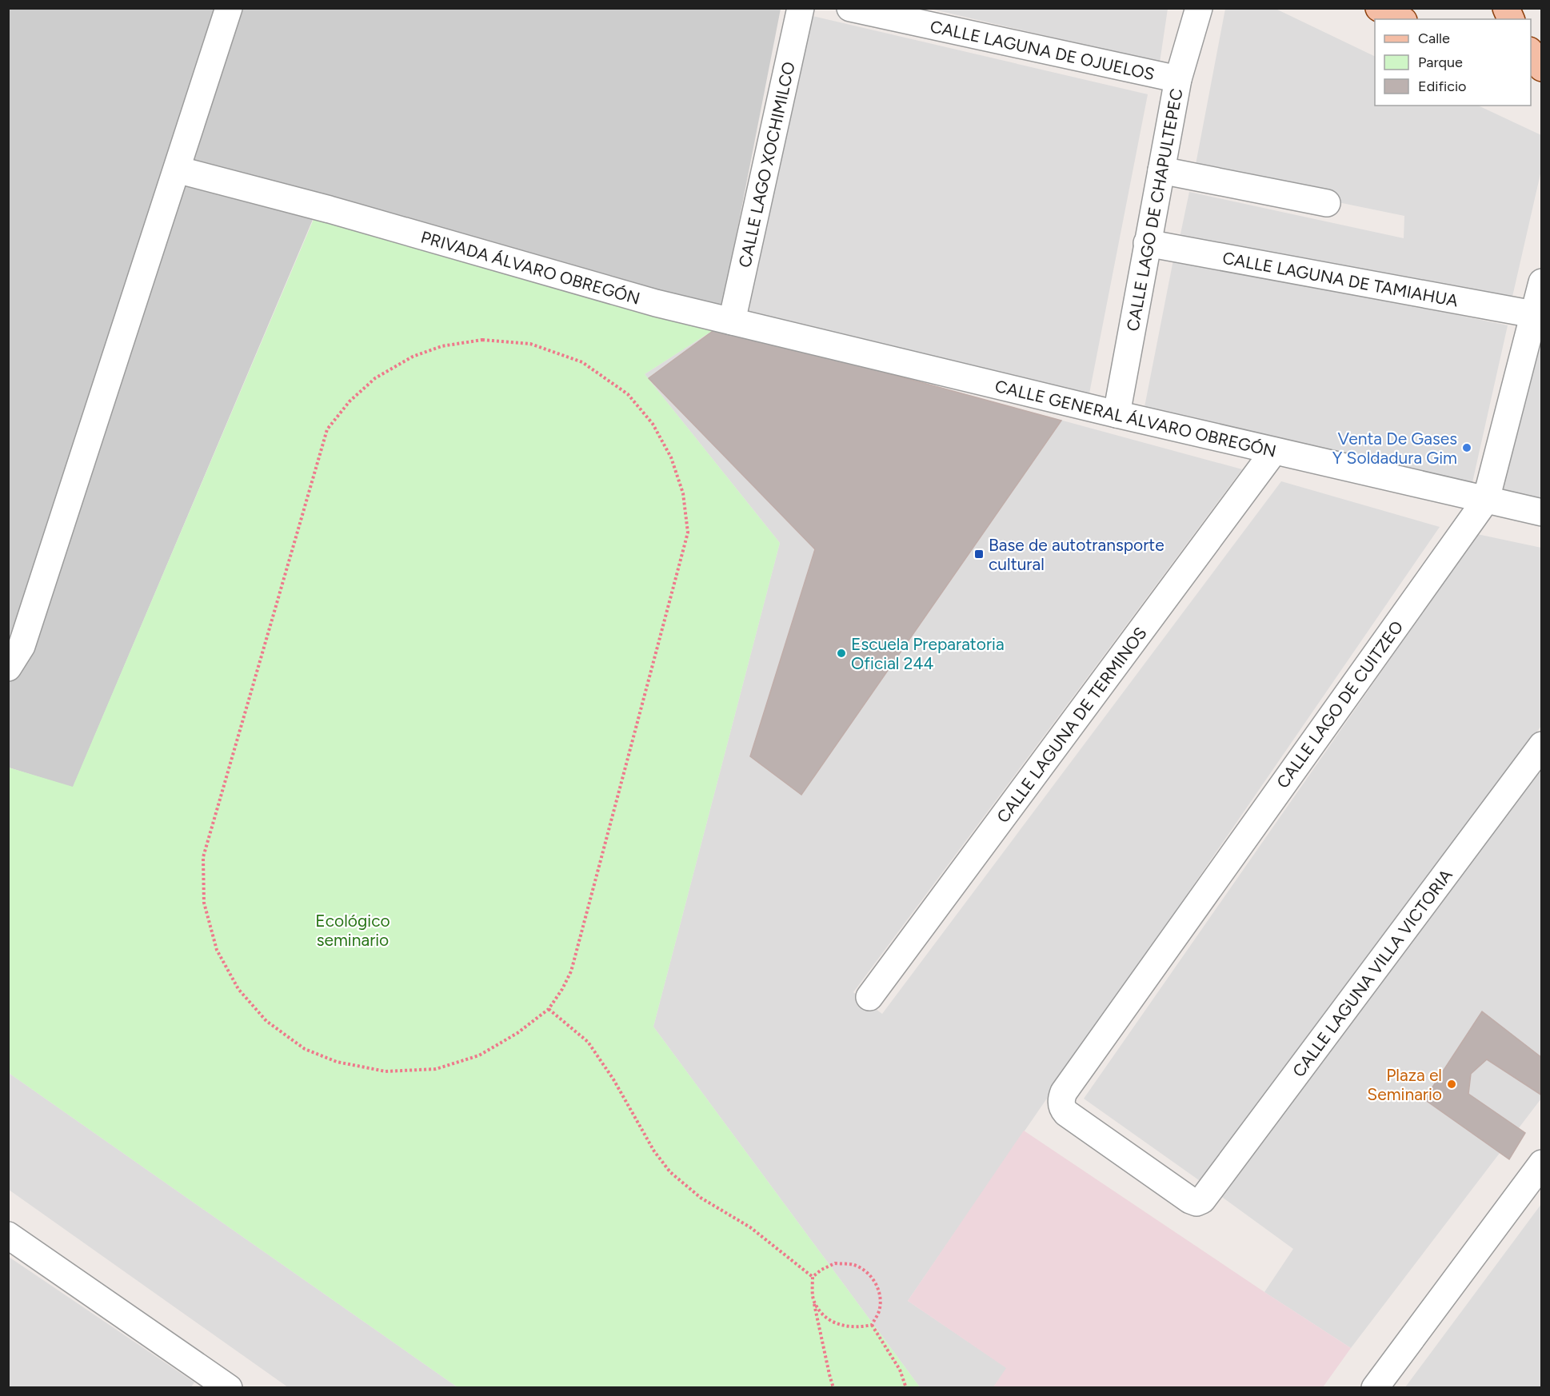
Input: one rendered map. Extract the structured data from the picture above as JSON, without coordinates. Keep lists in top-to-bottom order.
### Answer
{
  "streets": {
    "street": [
      "CALLE LAGUNA DE OJUELOS",
      "CALLE LAGO XOCHIMILCO",
      "CALLE LAGO DE CHAPULTEPEC",
      "PRIVADA ÁLVARO OBREGÓN",
      "CALLE LAGUNA DE TAMIAHUA",
      "CALLE GENERAL ÁLVARO OBREGÓN",
      "CALLE LAGO DE CUITZEO",
      "CALLE LAGUNA DE TERMINOS",
      "CALLE LAGUNA VILLA VICTORIA"
    ]
  },
  "crossings": [
    ["CALLE LAGUNA DE OJUELOS", "CALLE LAGO DE CHAPULTEPEC"],
    ["CALLE LAGO XOCHIMILCO", "PRIVADA ÁLVARO OBREGÓN"],
    ["CALLE LAGO XOCHIMILCO", "CALLE GENERAL ÁLVARO OBREGÓN"],
    ["CALLE LAGO DE CHAPULTEPEC", "CALLE LAGUNA DE TAMIAHUA"],
    ["CALLE LAGO DE CHAPULTEPEC", "CALLE GENERAL ÁLVARO OBREGÓN"],
    ["PRIVADA ÁLVARO OBREGÓN", "CALLE GENERAL ÁLVARO OBREGÓN"],
    ["CALLE LAGUNA DE TAMIAHUA", "CALLE LAGO DE CUITZEO"],
    ["CALLE GENERAL ÁLVARO OBREGÓN", "CALLE LAGO DE CUITZEO"],
    ["CALLE GENERAL ÁLVARO OBREGÓN", "CALLE LAGUNA DE TERMINOS"],
    ["CALLE LAGO DE CUITZEO", "CALLE LAGUNA VILLA VICTORIA"]
  ],
  "parks": ["Ecológico seminario"],
  "places": {
    "other": ["Venta De Gases Y Soldadura Gim", "Escuela Preparatoria Oficial 244", "Plaza el Seminario"],
    "transit": ["Base de autotransporte cultural"]
  },
  "legend": ["Calle", "Parque", "Edificio"]
}
